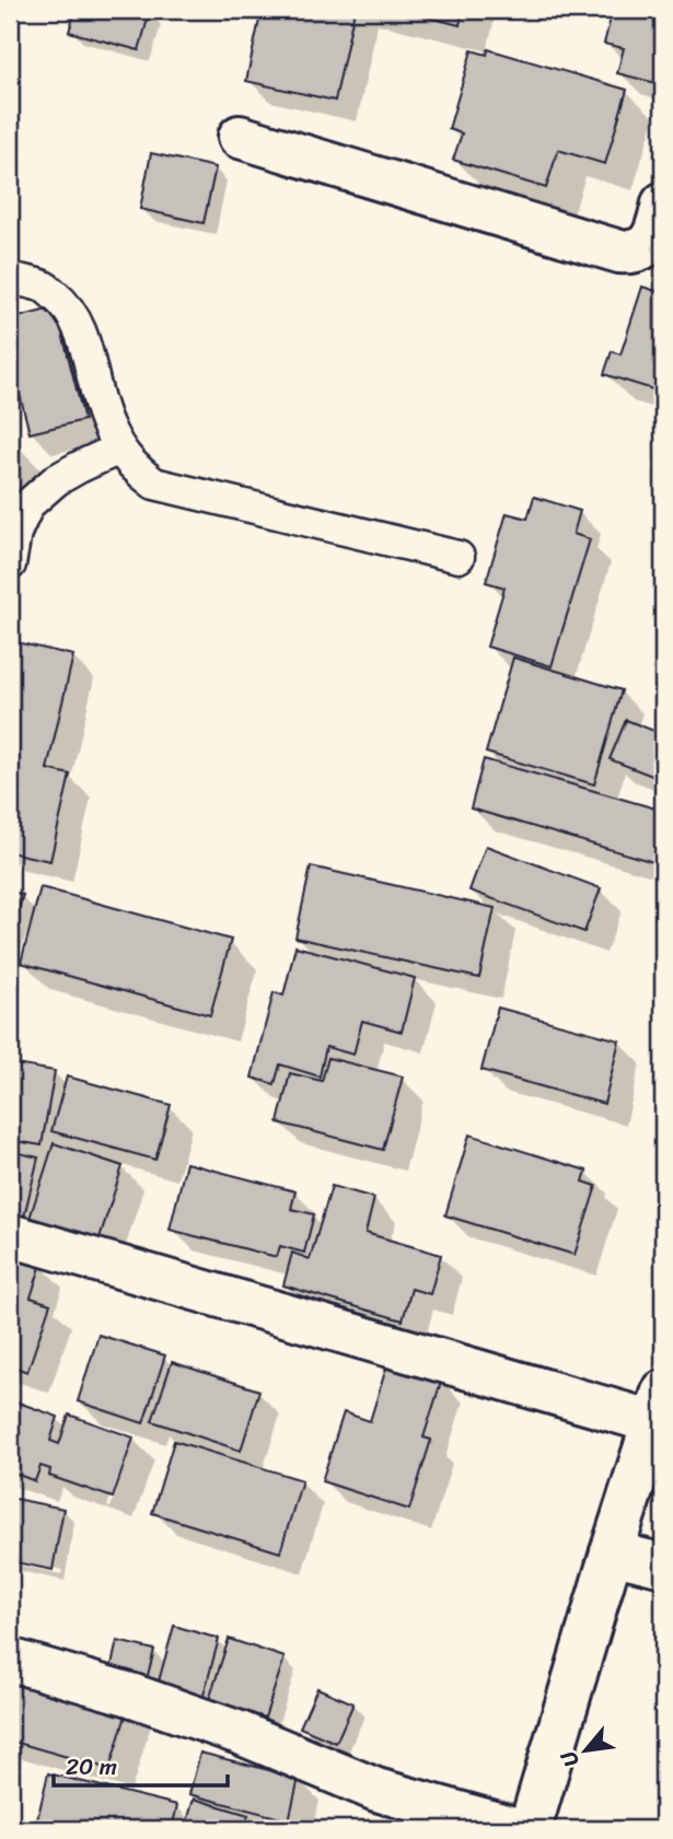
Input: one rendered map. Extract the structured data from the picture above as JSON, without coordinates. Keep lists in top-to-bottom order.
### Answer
{
  "scale_bar": "20 m",
  "north": "bottom left"
}
